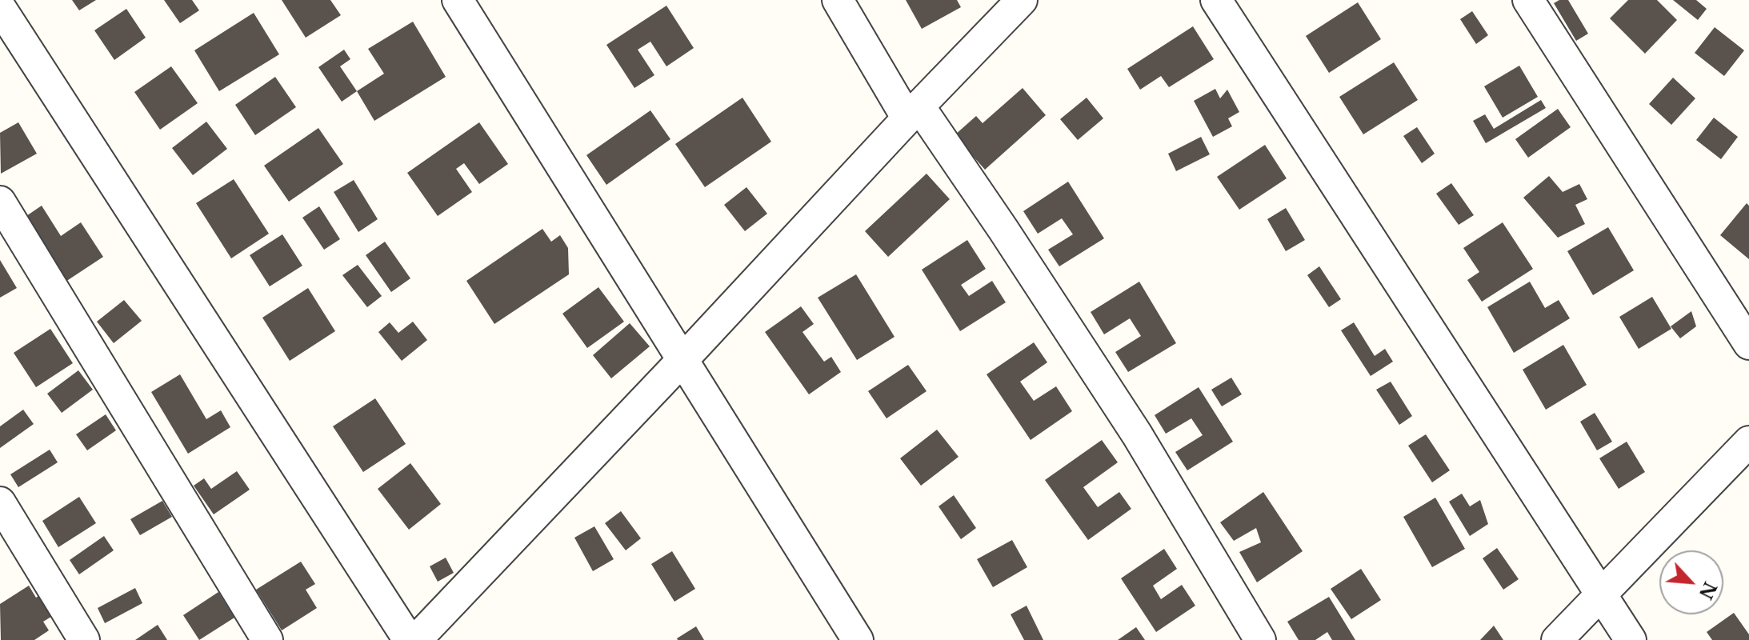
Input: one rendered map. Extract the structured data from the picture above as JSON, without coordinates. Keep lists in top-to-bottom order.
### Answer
{
  "north": "bottom right"
}
